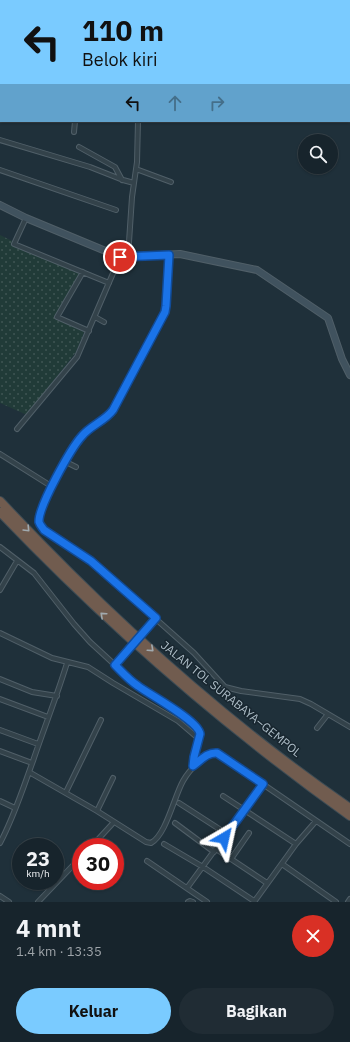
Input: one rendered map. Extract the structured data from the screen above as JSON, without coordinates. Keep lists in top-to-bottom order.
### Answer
{
  "streets": {
    "highway": ["JALAN TOL SURABAYA–GEMPOL"]
  },
  "page": {
    "turn": ["110 m", "Belok kiri"],
    "speed": "23 km/h",
    "limit": "30",
    "heading": ["4 mnt", "1.4 km · 13:35"],
    "buttons": ["Keluar", "Bagikan"]
  }
}
